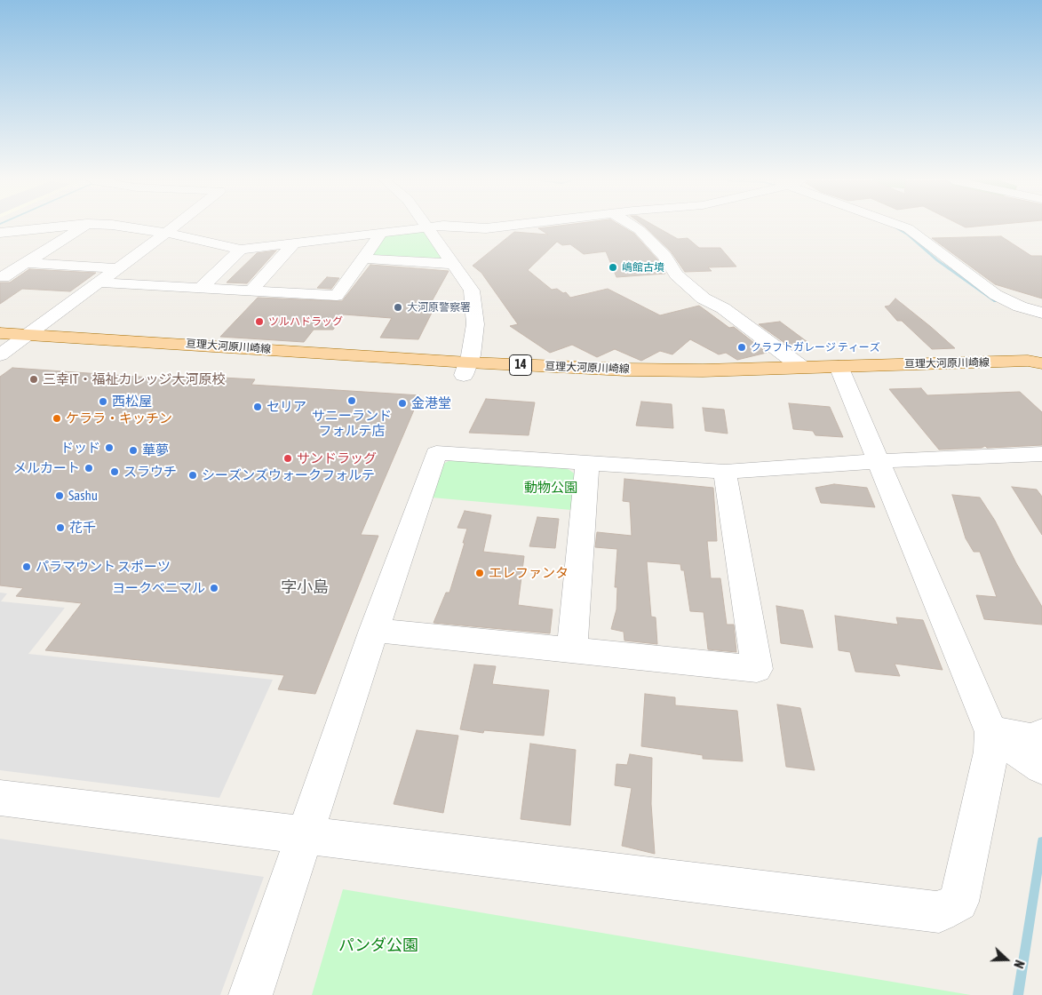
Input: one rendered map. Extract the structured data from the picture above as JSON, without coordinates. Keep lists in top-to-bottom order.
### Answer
{
  "streets": {
    "main road": ["亘理大河原川崎線", "14"]
  },
  "districts": ["字小島"],
  "parks": ["動物公園", "パンダ公園"],
  "places": [
    "嶋館古墳",
    "大河原警察署",
    "ツルハドラッグ",
    "クラフトガレージ ティーズ",
    "三幸IT・福祉カレッジ大河原校",
    "サニーランド フォルテ店",
    "西松屋",
    "金港堂",
    "セリア",
    "ケララ・キッチン",
    "ドッド",
    "華夢",
    "サンドラッグ",
    "メルカート",
    "スラウチ",
    "シーズンズウォークフォルテ",
    "Sashu",
    "花千",
    "パラマウント スポーツ",
    "エレファンタ",
    "ヨークベニマル"
  ],
  "north": "right"
}
